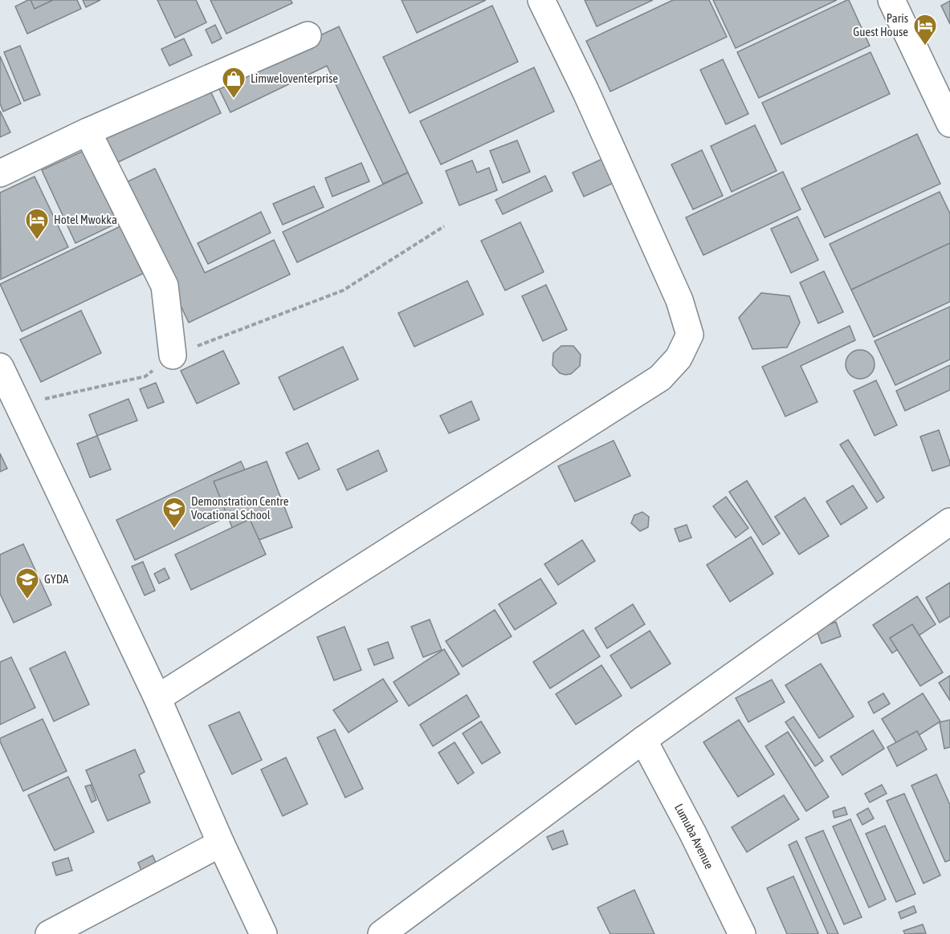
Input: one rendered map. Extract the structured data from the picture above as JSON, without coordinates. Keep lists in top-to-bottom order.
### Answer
{
  "streets": {
    "street": ["Lumuba Avenue"]
  },
  "places": {
    "hotel": ["Paris Guest House", "Hotel Mwokka"],
    "shop": ["Limweloventerprise"],
    "school or university": ["Demonstration Centre Vocational School", "GYDA"]
  }
}
